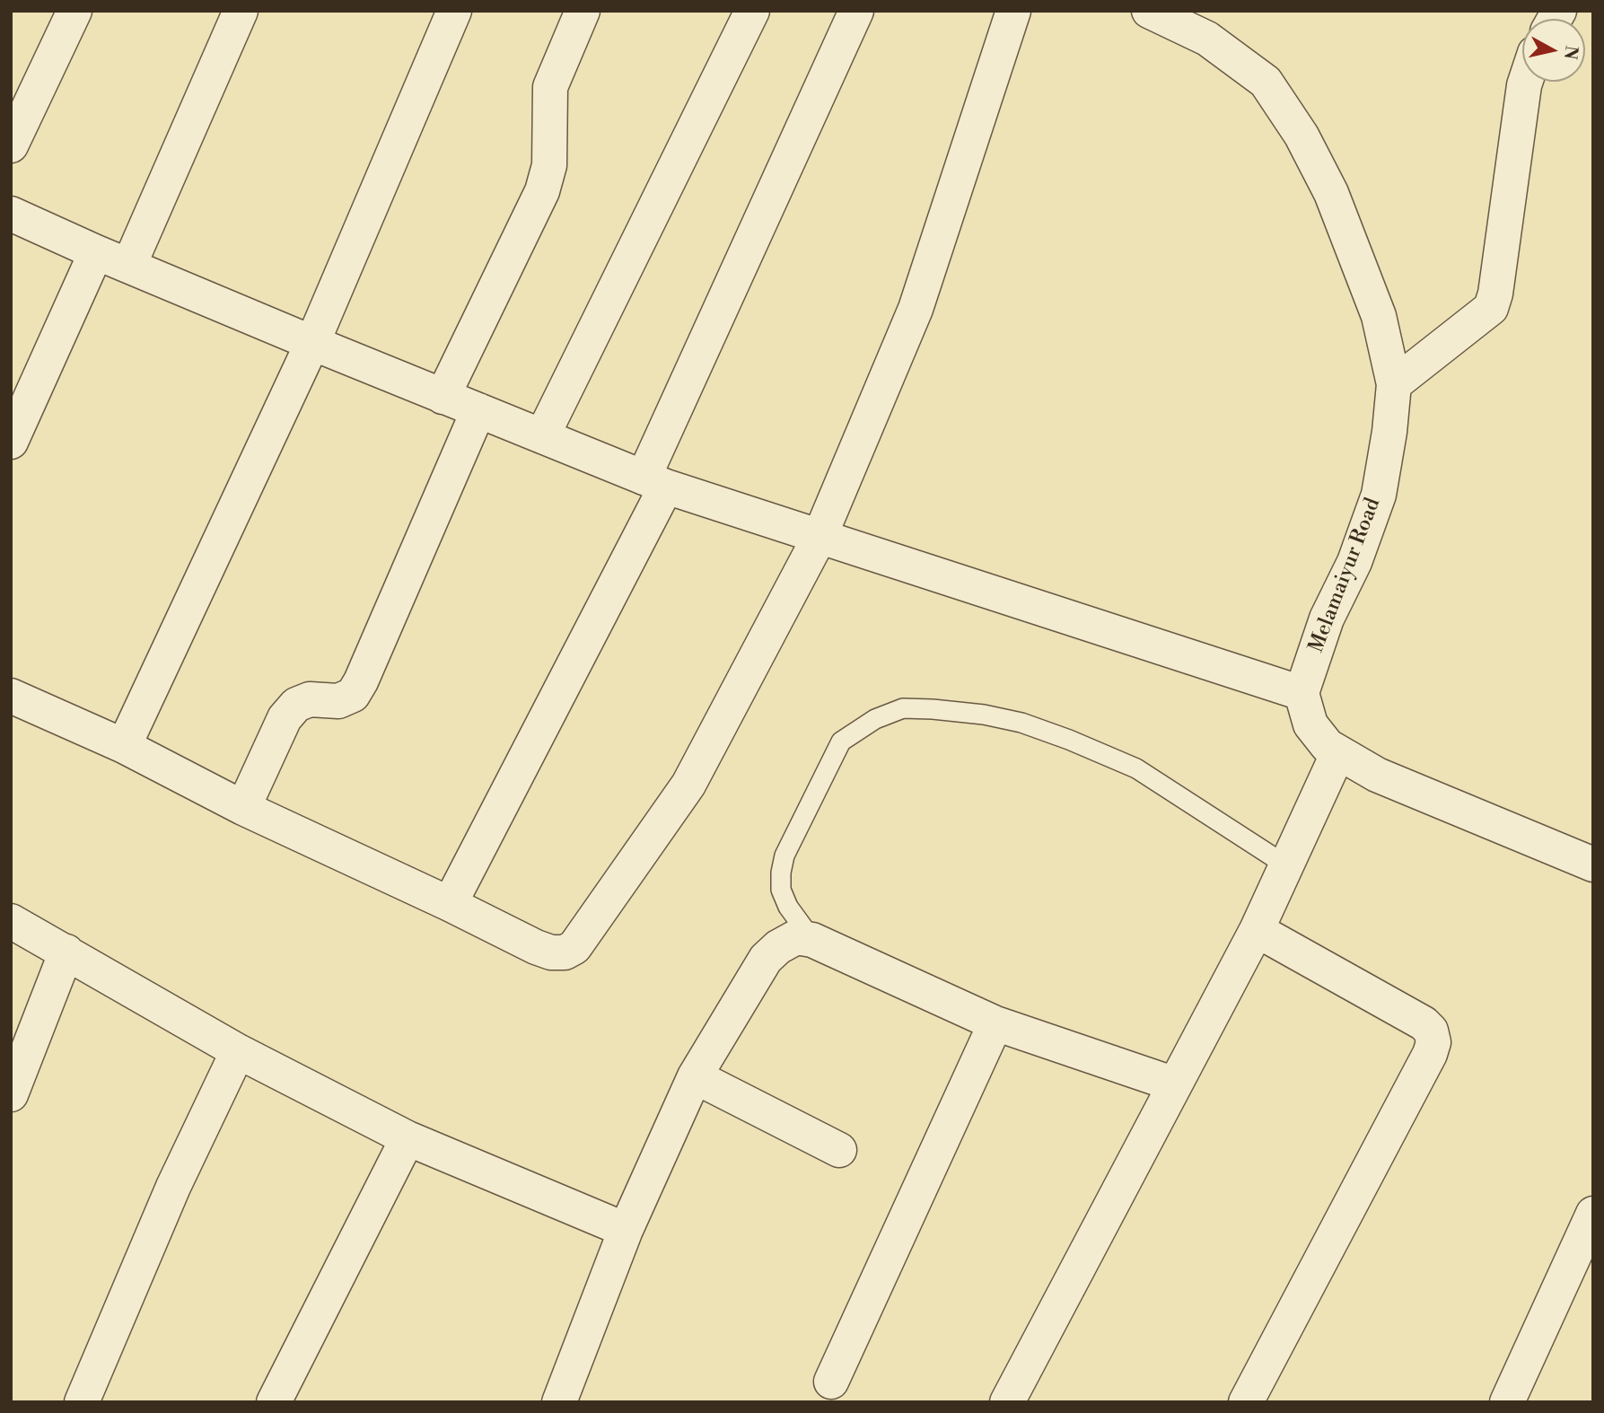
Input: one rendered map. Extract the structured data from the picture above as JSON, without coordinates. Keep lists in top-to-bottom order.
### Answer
{
  "streets": {
    "street": ["Melamaiyur Road"]
  },
  "north": "right"
}
